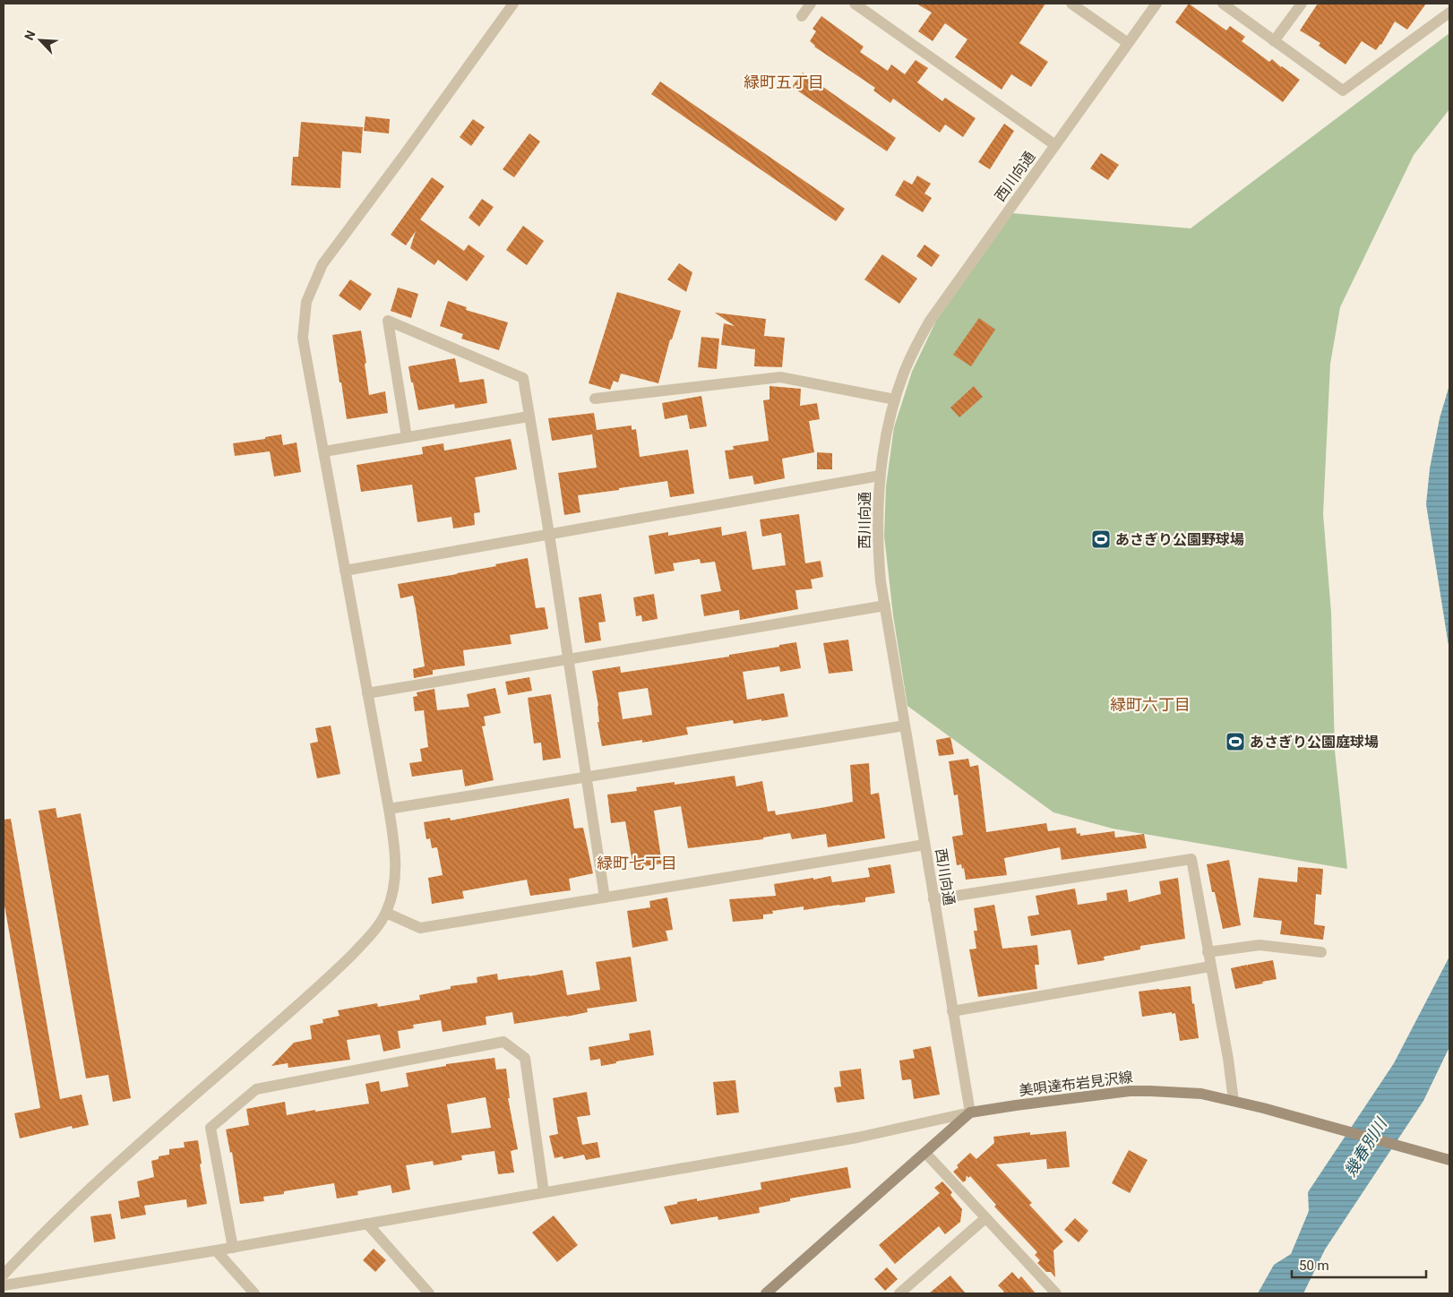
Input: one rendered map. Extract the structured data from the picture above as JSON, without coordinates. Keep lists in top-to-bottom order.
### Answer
{
  "streets": {
    "main road": ["美唄達布岩見沢線"],
    "street": ["西川向通"]
  },
  "crossings": [
    ["西川向通", "美唄達布岩見沢線"]
  ],
  "districts": ["緑町五丁目", "緑町六丁目", "緑町七丁目"],
  "water": ["幾春別川"],
  "places": {
    "sports": ["あさぎり公園野球場", "あさぎり公園庭球場"]
  },
  "scale_bar": "50 m",
  "north": "top left"
}
